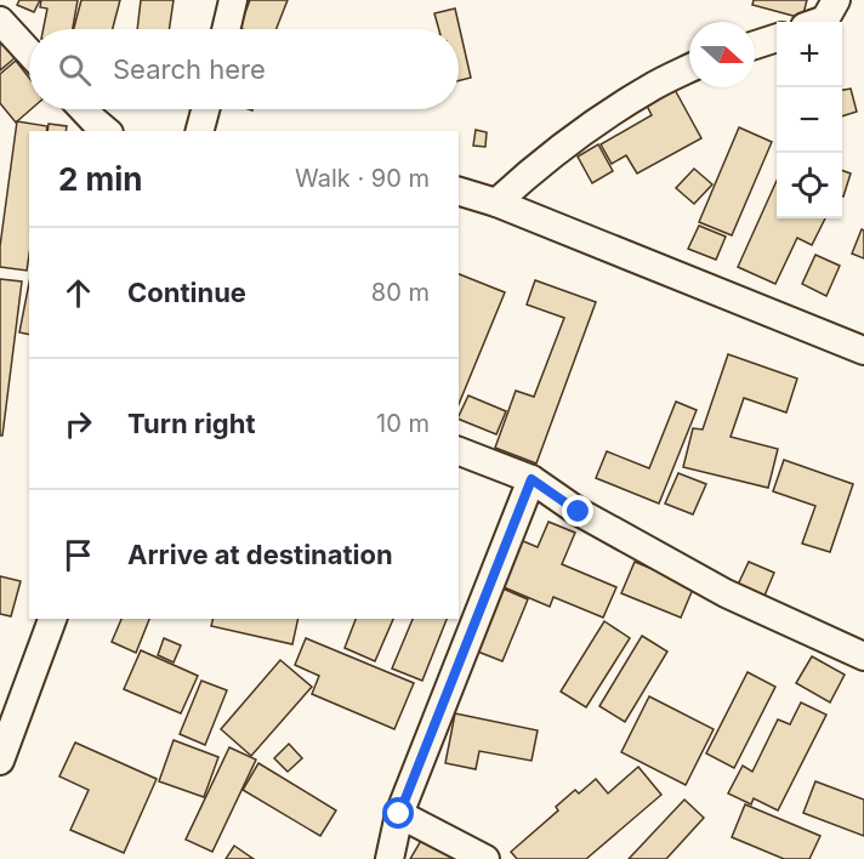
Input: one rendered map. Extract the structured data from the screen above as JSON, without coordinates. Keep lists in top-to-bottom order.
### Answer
{
  "north": "right",
  "page": {
    "map_buttons": ["+", "−"],
    "search": "Search here",
    "heading": ["2 min", "Walk · 90 m"],
    "list": [
      ["Continue", "80 m"],
      ["Turn right", "10 m"],
      "Arrive at destination"
    ]
  }
}
